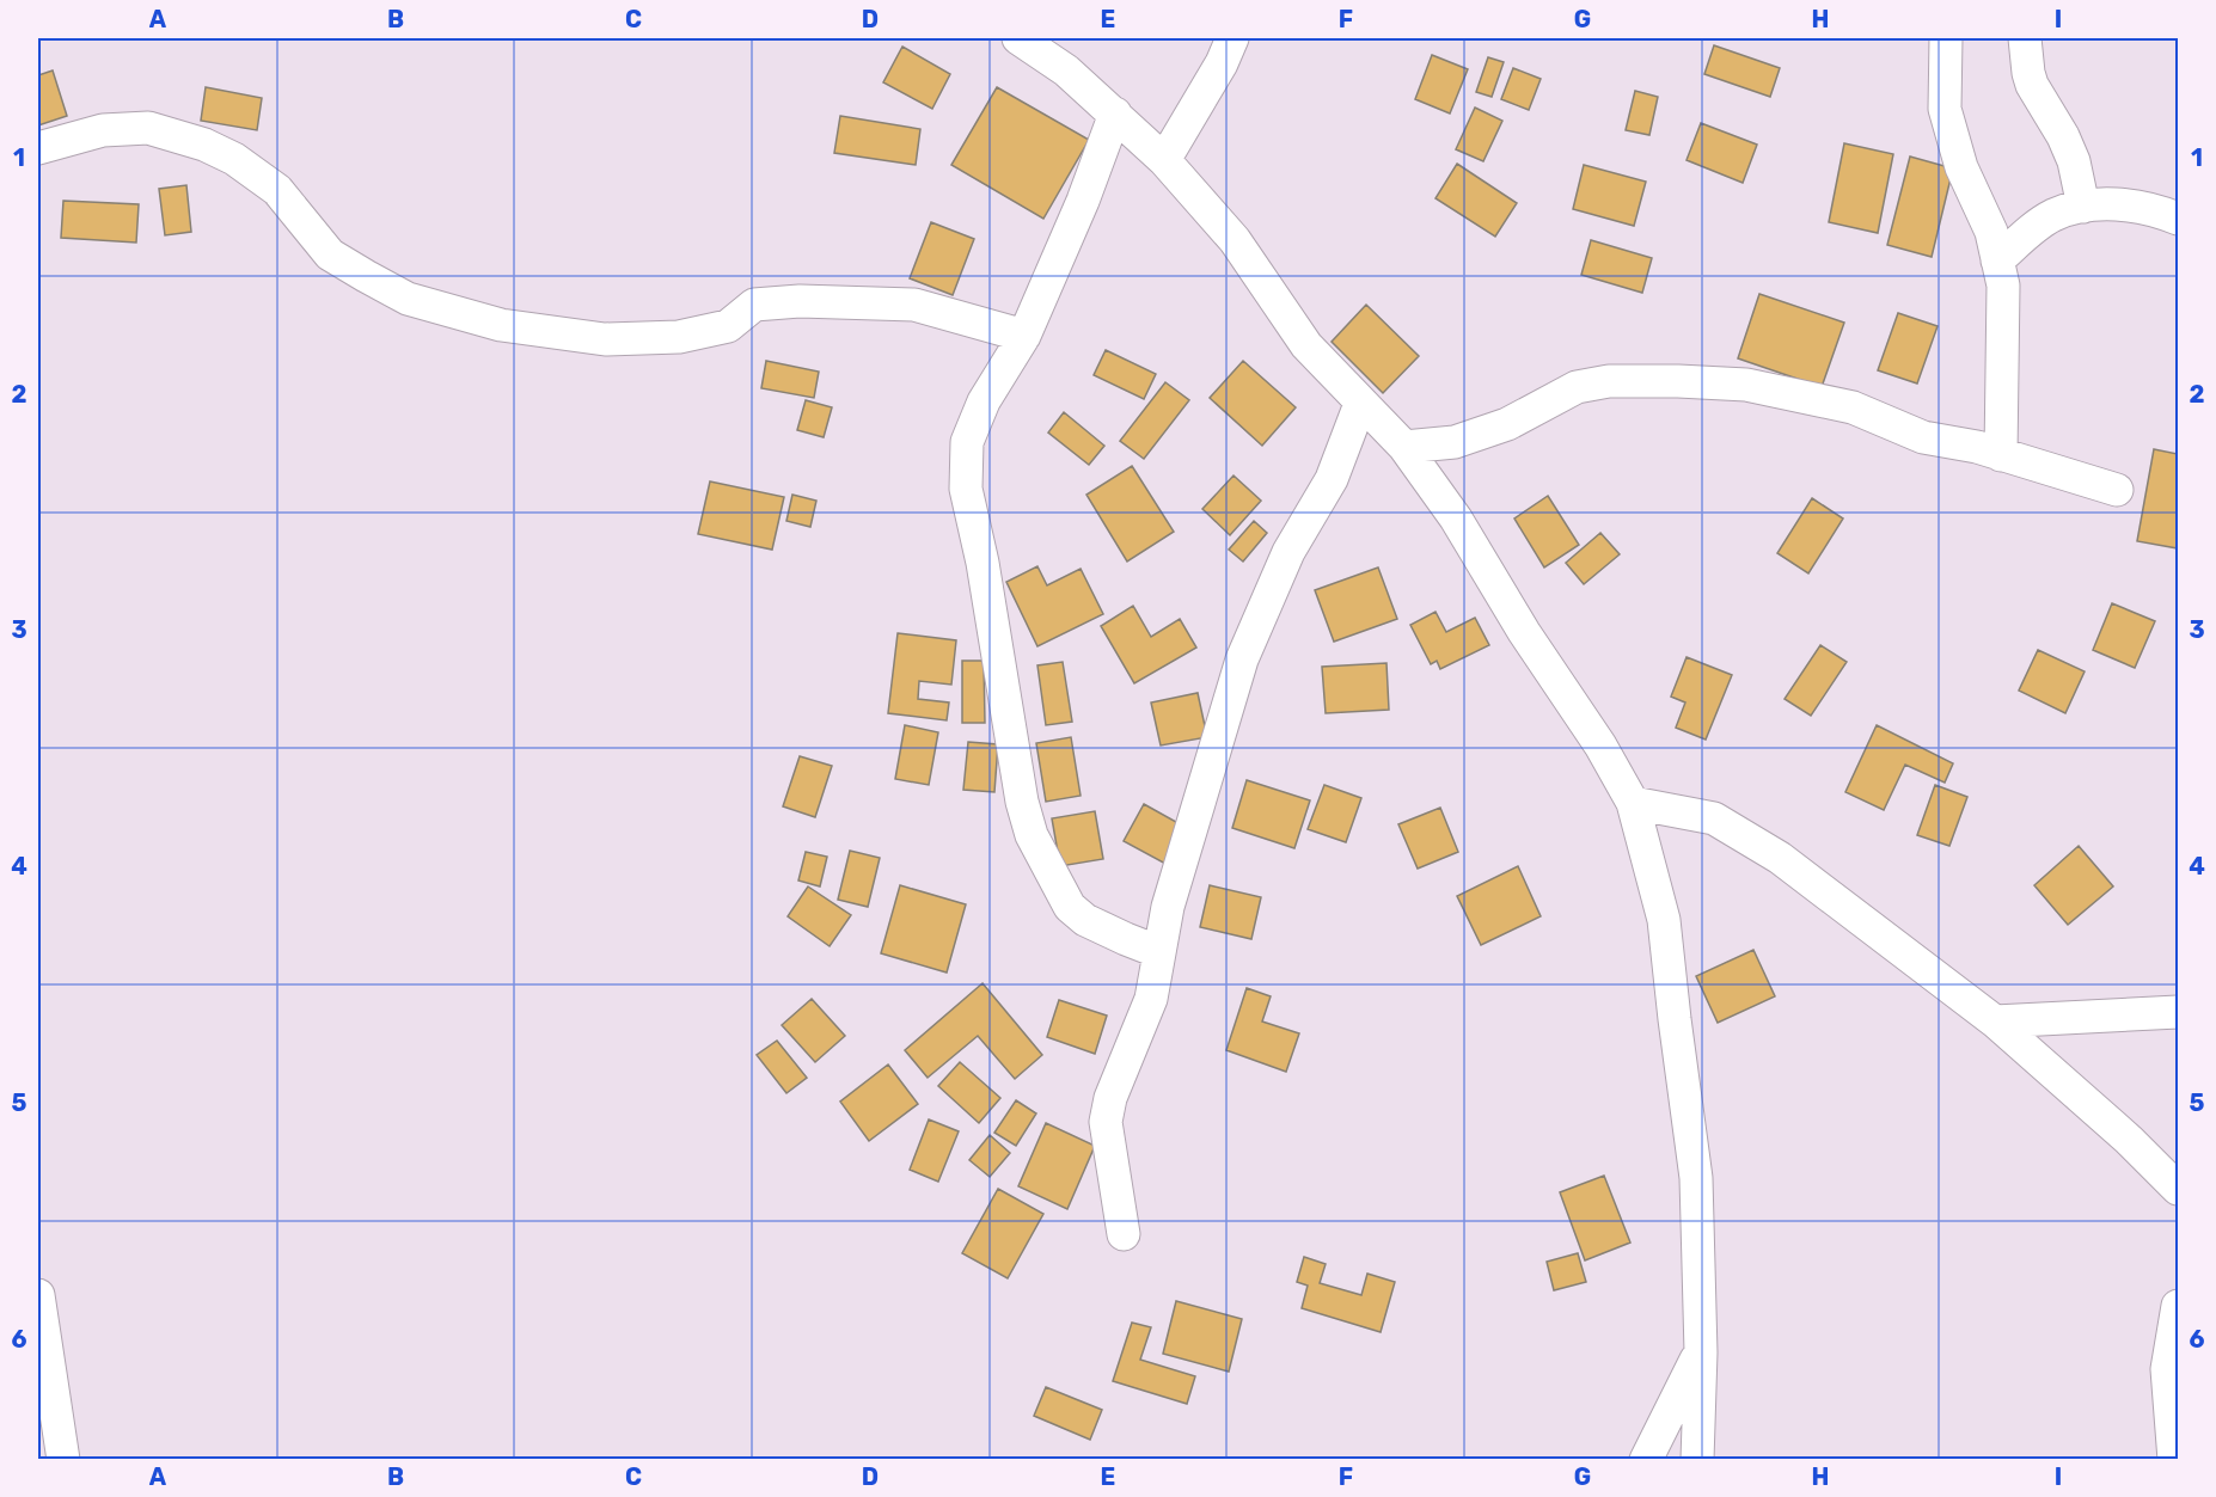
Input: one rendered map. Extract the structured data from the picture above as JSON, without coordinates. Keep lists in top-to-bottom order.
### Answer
{
  "grid": {
    "columns": [
      "A",
      "B",
      "C",
      "D",
      "E",
      "F",
      "G",
      "H",
      "I"
    ],
    "rows": [
      "1",
      "2",
      "3",
      "4",
      "5",
      "6"
    ]
  }
}
